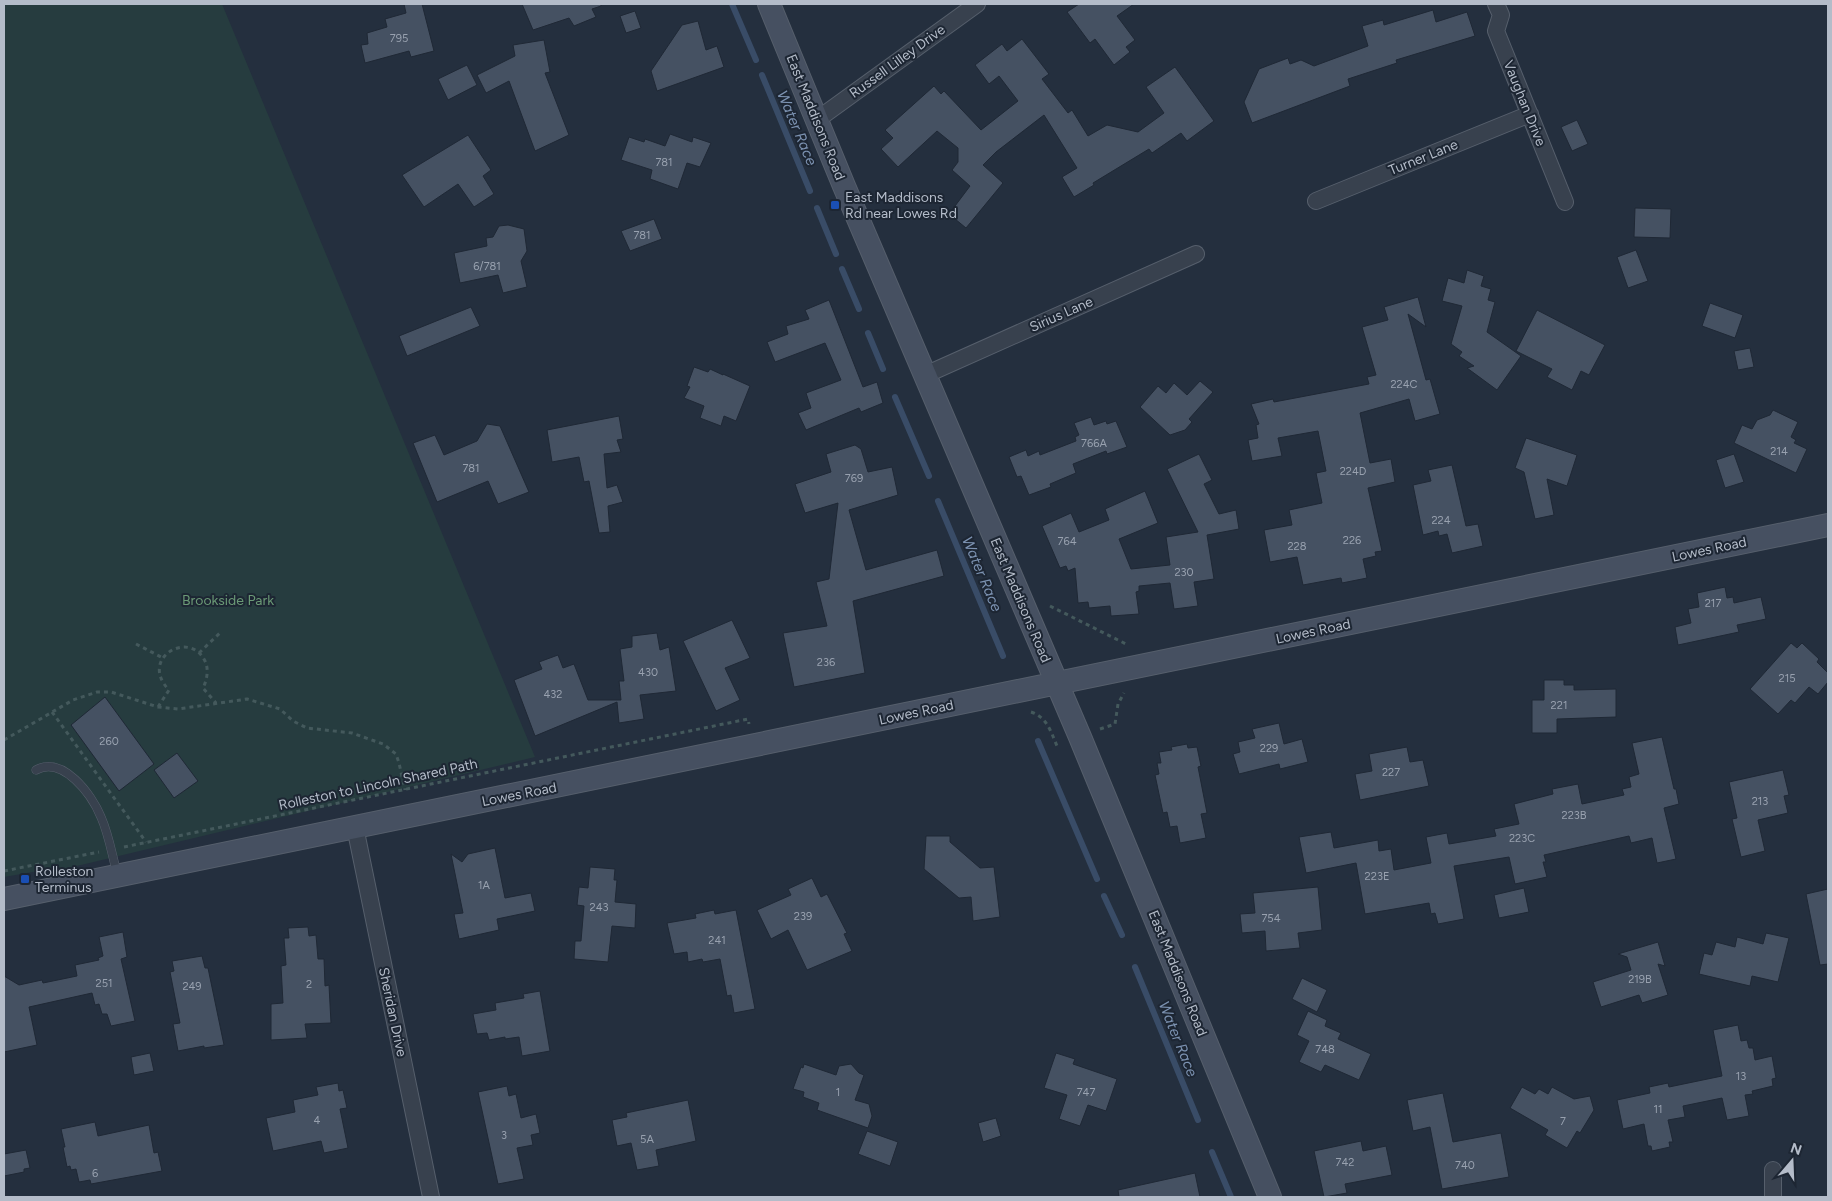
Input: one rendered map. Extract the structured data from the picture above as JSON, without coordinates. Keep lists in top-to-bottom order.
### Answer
{
  "streets": {
    "main road": ["East Maddisons Road", "Lowes Road"],
    "street": [
      "Russell Lilley Drive",
      "Vaughan Drive",
      "Turner Lane",
      "Sirius Lane",
      "Sheridan Drive"
    ],
    "path": ["Rolleston to Lincoln Shared Path"]
  },
  "crossings": [
    ["Russell Lilley Drive", "East Maddisons Road"],
    ["Vaughan Drive", "Turner Lane"],
    ["East Maddisons Road", "Sirius Lane"],
    ["East Maddisons Road", "Lowes Road"],
    ["Lowes Road", "Sheridan Drive"]
  ],
  "water": ["Water Race"],
  "parks": ["Brookside Park"],
  "places": {
    "transit": ["East Maddisons Rd near Lowes Rd", "Rolleston Terminus"]
  },
  "house_numbers": [
    "795",
    "781",
    "781",
    "6/781",
    "224C",
    "766A",
    "214",
    "781",
    "224D",
    "769",
    "224",
    "226",
    "764",
    "228",
    "230",
    "217",
    "236",
    "430",
    "215",
    "432",
    "221",
    "260",
    "229",
    "227",
    "213",
    "223B",
    "223C",
    "223E",
    "1A",
    "243",
    "239",
    "754",
    "241",
    "219B",
    "251",
    "2",
    "249",
    "748",
    "13",
    "1",
    "747",
    "11",
    "4",
    "7",
    "3",
    "5A",
    "742",
    "740",
    "6"
  ],
  "north": "top"
}
